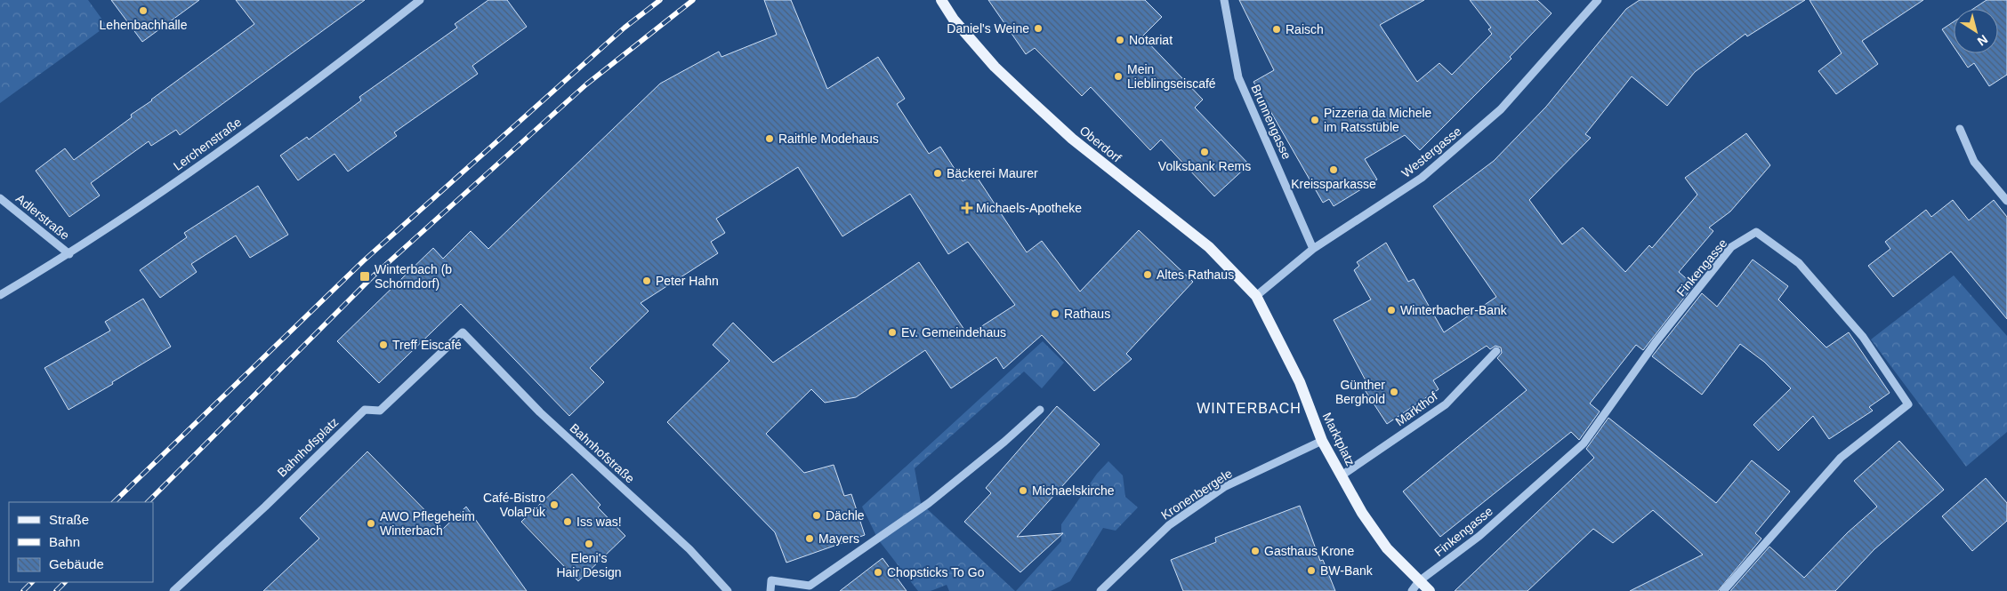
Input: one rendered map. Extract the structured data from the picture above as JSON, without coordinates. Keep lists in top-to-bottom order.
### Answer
{
  "streets": {
    "main road": ["Oberdorf", "Marktplatz"],
    "street": [
      "Brunnengasse",
      "Lerchenstraße",
      "Westergasse",
      "Adlerstraße",
      "Finkengasse",
      "Markthof",
      "Bahnhofsplatz",
      "Bahnhofstraße",
      "Kronenbergele"
    ]
  },
  "crossings": [
    ["Brunnengasse", "Westergasse"],
    ["Lerchenstraße", "Adlerstraße"],
    ["Oberdorf", "Westergasse"],
    ["Oberdorf", "Marktplatz"],
    ["Westergasse", "Marktplatz"],
    ["Finkengasse", "Marktplatz"],
    ["Markthof", "Marktplatz"],
    ["Marktplatz", "Kronenbergele"],
    ["Bahnhofsplatz", "Bahnhofstraße"]
  ],
  "districts": ["WINTERBACH"],
  "places": {
    "other": [
      "Lehenbachhalle",
      "Daniel's Weine",
      "Raisch",
      "Notariat",
      "Mein Lieblingseiscafé",
      "Pizzeria da Michele im Ratsstüble",
      "Raithle Modehaus",
      "Volksbank Rems",
      "Kreissparkasse",
      "Bäckerei Maurer",
      "Altes Rathaus",
      "Peter Hahn",
      "Winterbacher-Bank",
      "Rathaus",
      "Ev. Gemeindehaus",
      "Treff Eiscafé",
      "Günther Berghold",
      "Michaelskirche",
      "Café-Bistro VolaPük",
      "Dächle",
      "Iss was!",
      "AWO Pflegeheim Winterbach",
      "Mayers",
      "Eleni's Hair Design",
      "Gasthaus Krone",
      "BW-Bank",
      "Chopsticks To Go"
    ],
    "health": ["Michaels-Apotheke"],
    "transit": ["Winterbach (b Schorndorf)"]
  },
  "legend": ["Straße", "Bahn", "Gebäude"],
  "north": "bottom right"
}
